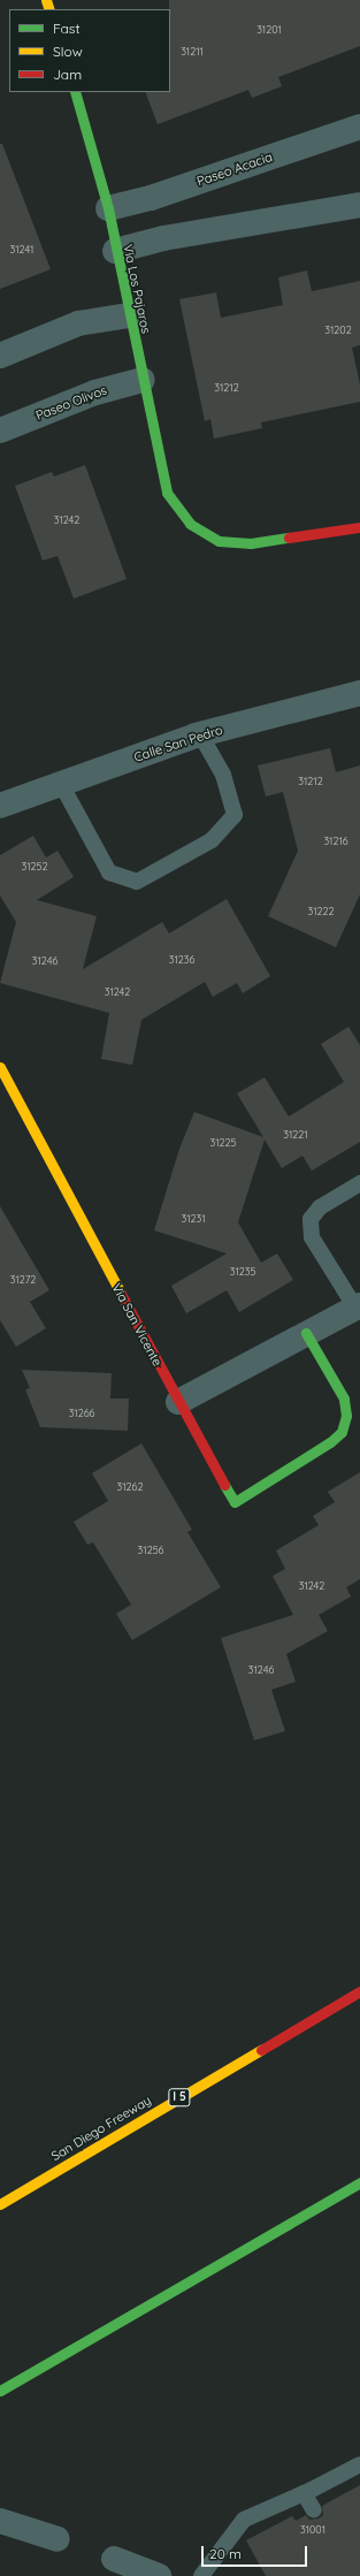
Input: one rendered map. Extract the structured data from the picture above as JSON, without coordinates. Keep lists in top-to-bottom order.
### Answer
{
  "streets": {
    "main road": [
      "Via Los Pajaros",
      "Via San Vicente",
      "I 5",
      "San Diego Freeway"
    ],
    "street": ["Paseo Acacia", "Paseo Olivos", "Calle San Pedro"]
  },
  "crossings": [
    ["Paseo Acacia", "Via Los Pajaros"],
    ["Via Los Pajaros", "Paseo Olivos"]
  ],
  "house_numbers": [
    "31201",
    "31211",
    "31241",
    "31202",
    "31212",
    "31242",
    "31212",
    "31216",
    "31252",
    "31222",
    "31236",
    "31246",
    "31242",
    "31221",
    "31225",
    "31231",
    "31235",
    "31272",
    "31266",
    "31262",
    "31256",
    "31242",
    "31246",
    "31001"
  ],
  "legend": ["Fast", "Slow", "Jam"],
  "scale_bar": "20 m"
}
